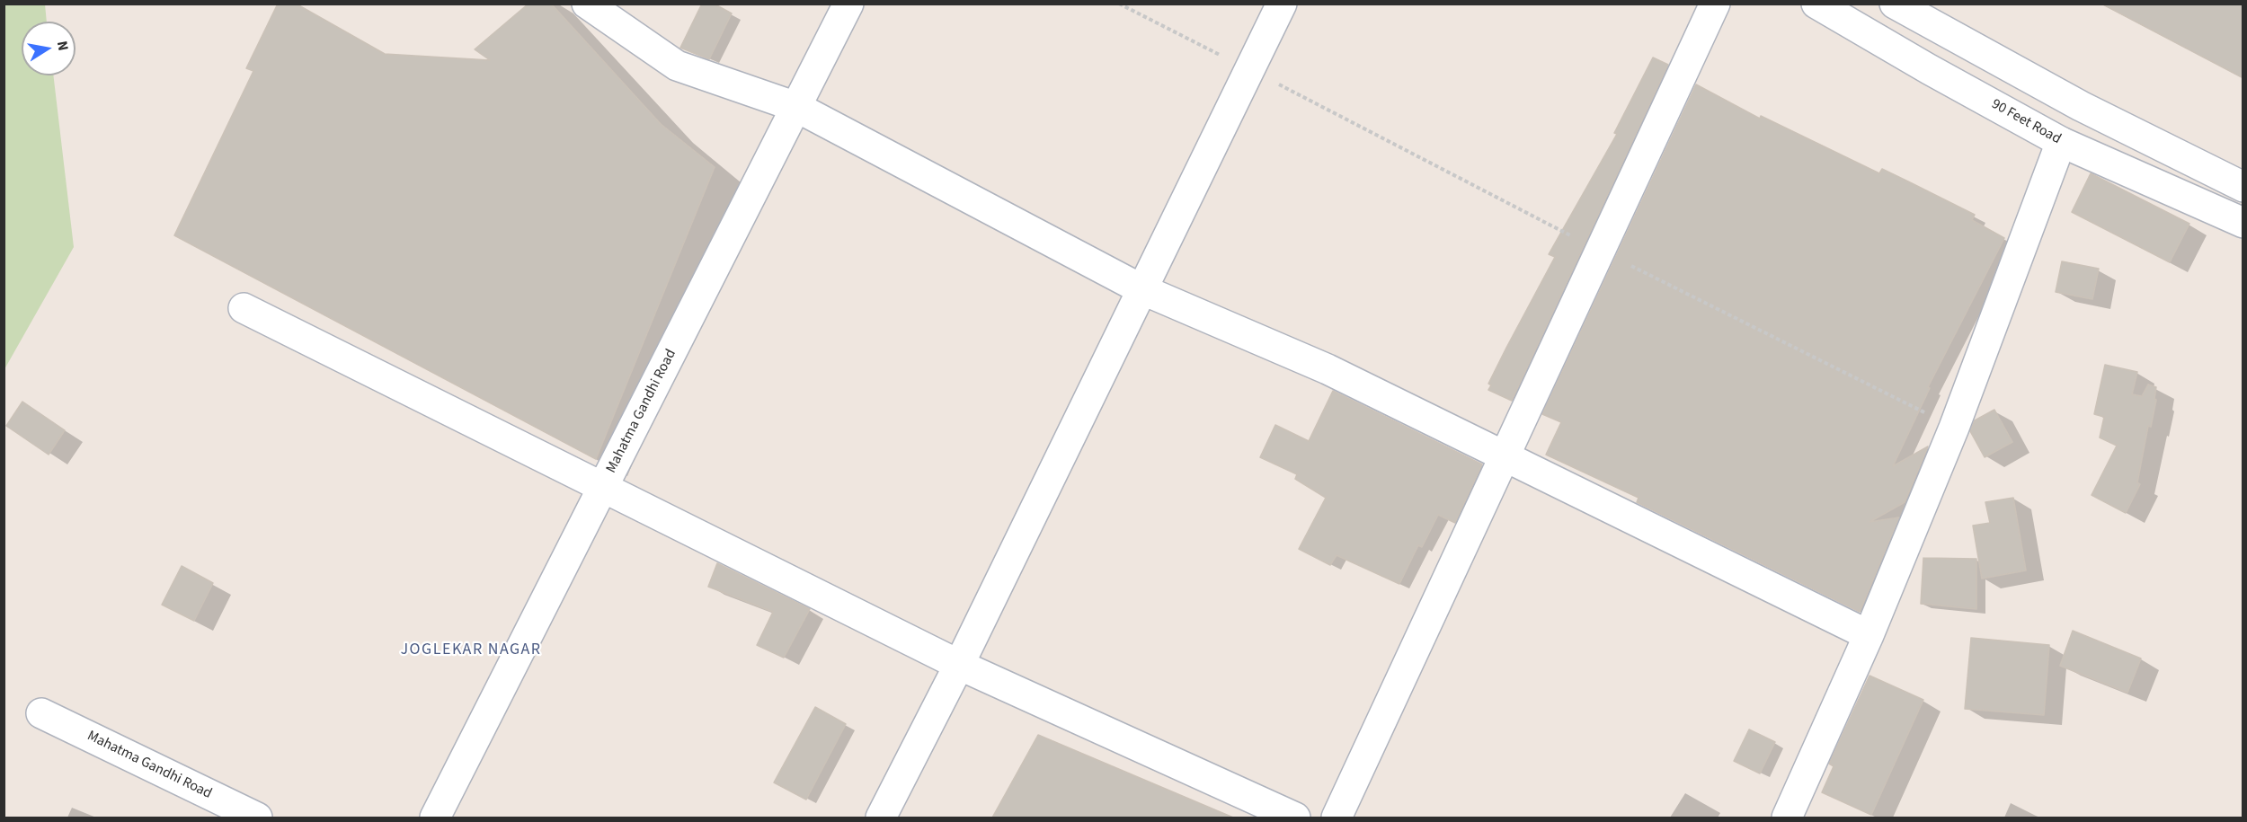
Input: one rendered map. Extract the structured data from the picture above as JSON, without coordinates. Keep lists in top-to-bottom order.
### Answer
{
  "streets": {
    "street": ["90 Feet Road", "Mahatma Gandhi Road"]
  },
  "districts": ["JOGLEKAR NAGAR"],
  "north": "right"
}
